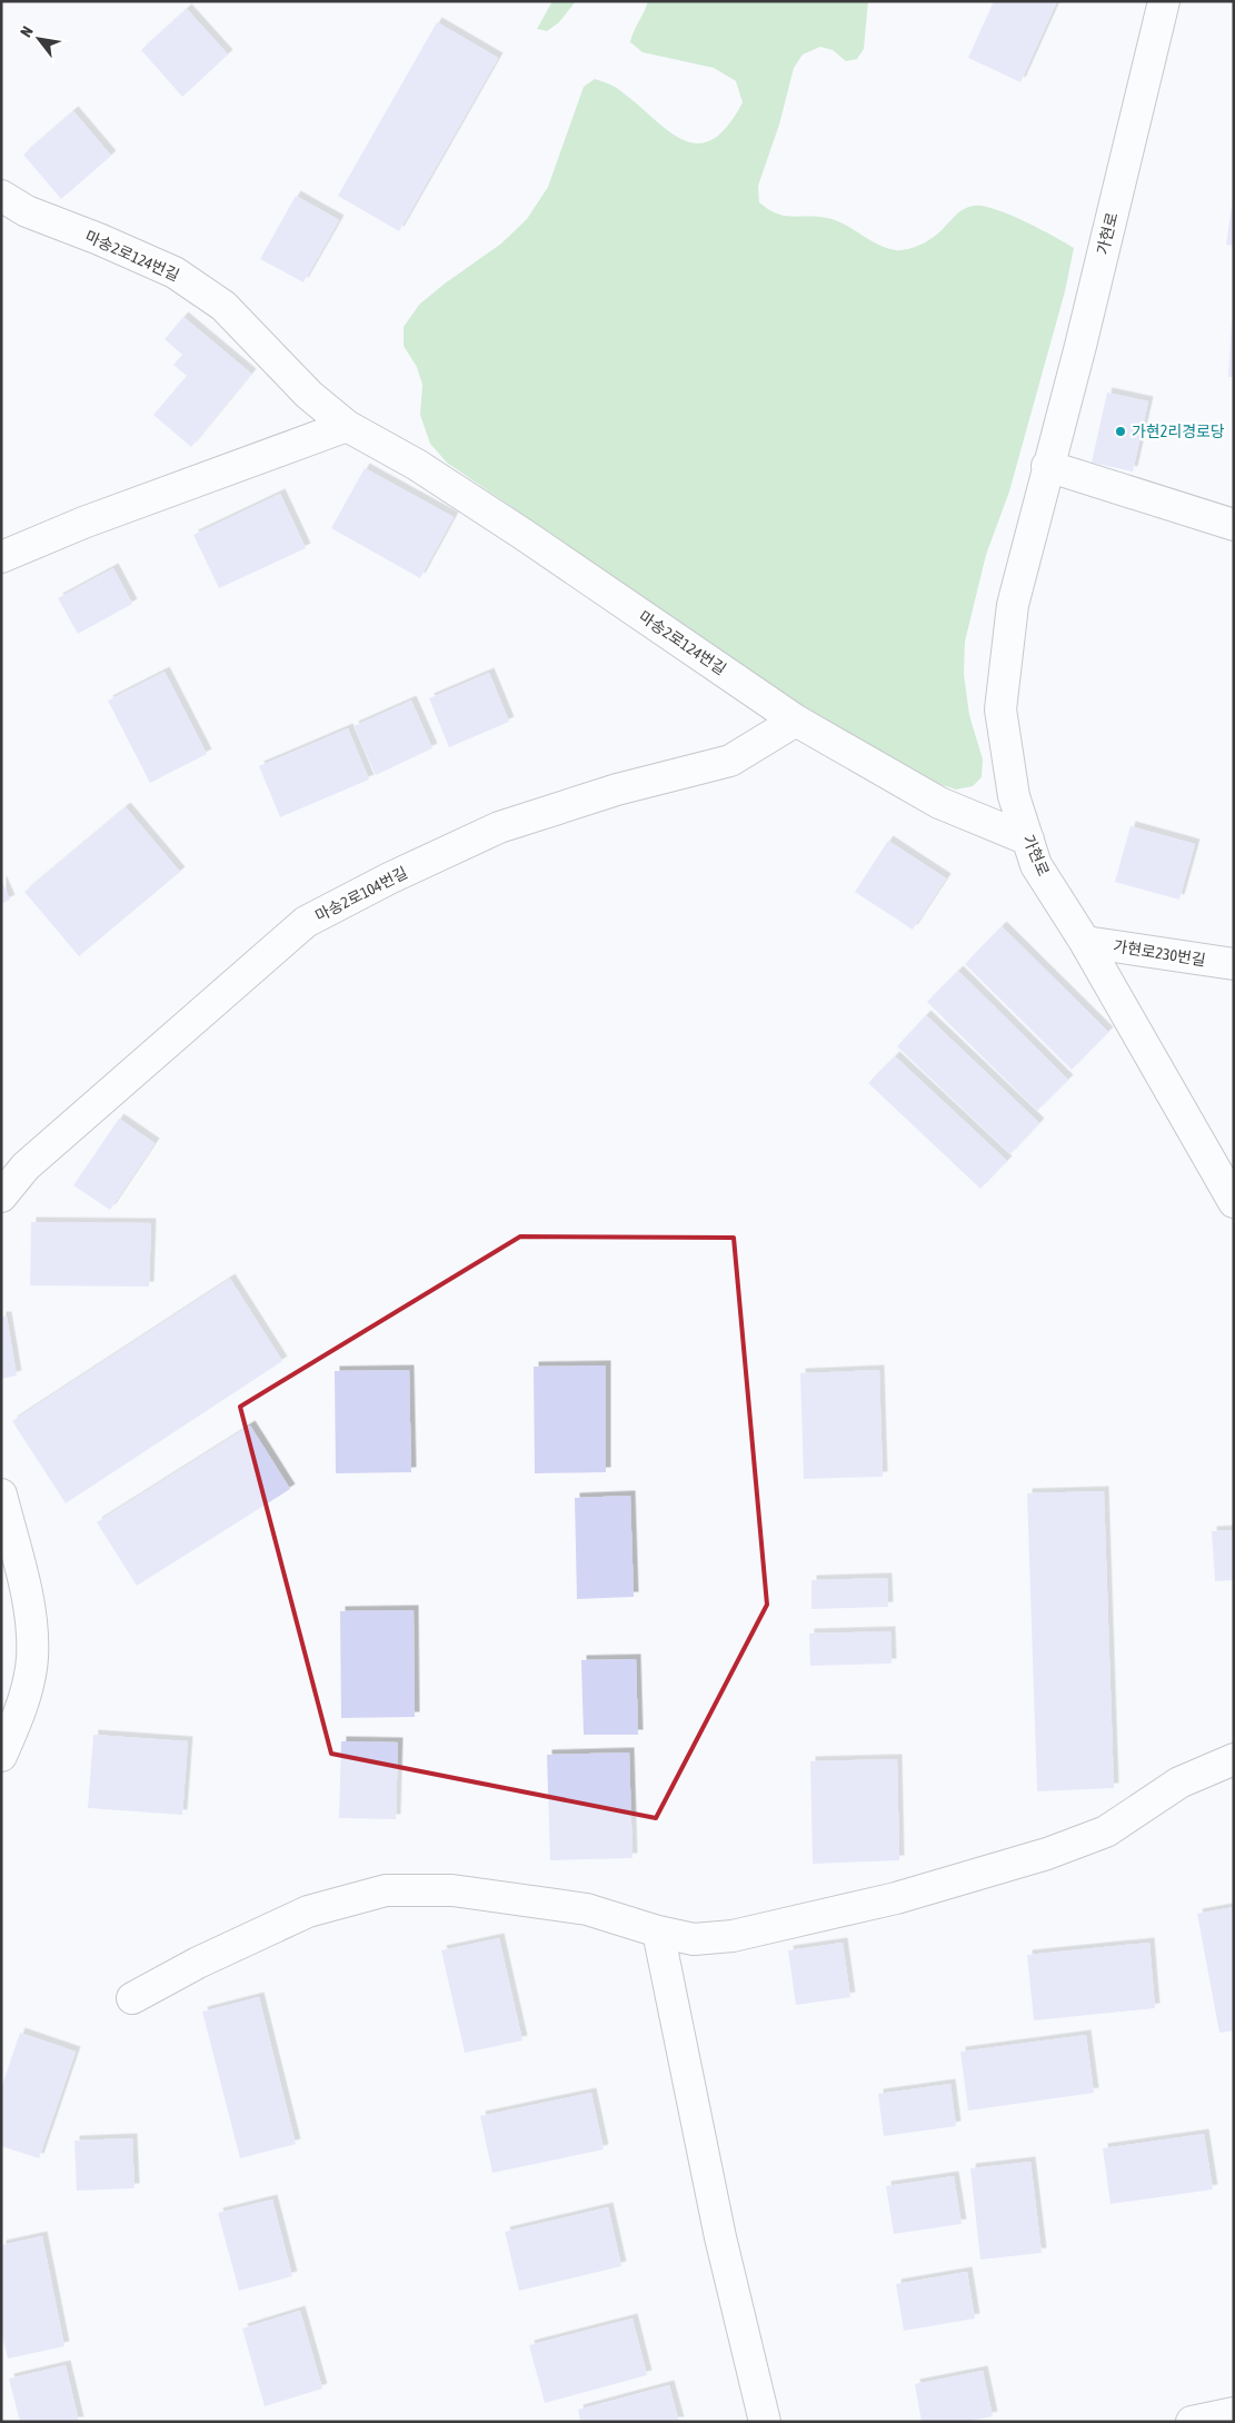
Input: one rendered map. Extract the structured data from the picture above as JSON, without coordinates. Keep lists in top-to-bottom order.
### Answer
{
  "streets": {
    "street": [
      "가현로",
      "마송2로124번길",
      "마송2로104번길",
      "가현로230번길"
    ]
  },
  "crossings": [
    ["가현로", "마송2로124번길"],
    ["가현로", "가현로230번길"],
    ["마송2로124번길", "마송2로104번길"]
  ],
  "places": ["가현2리경로당"],
  "north": "top left"
}
